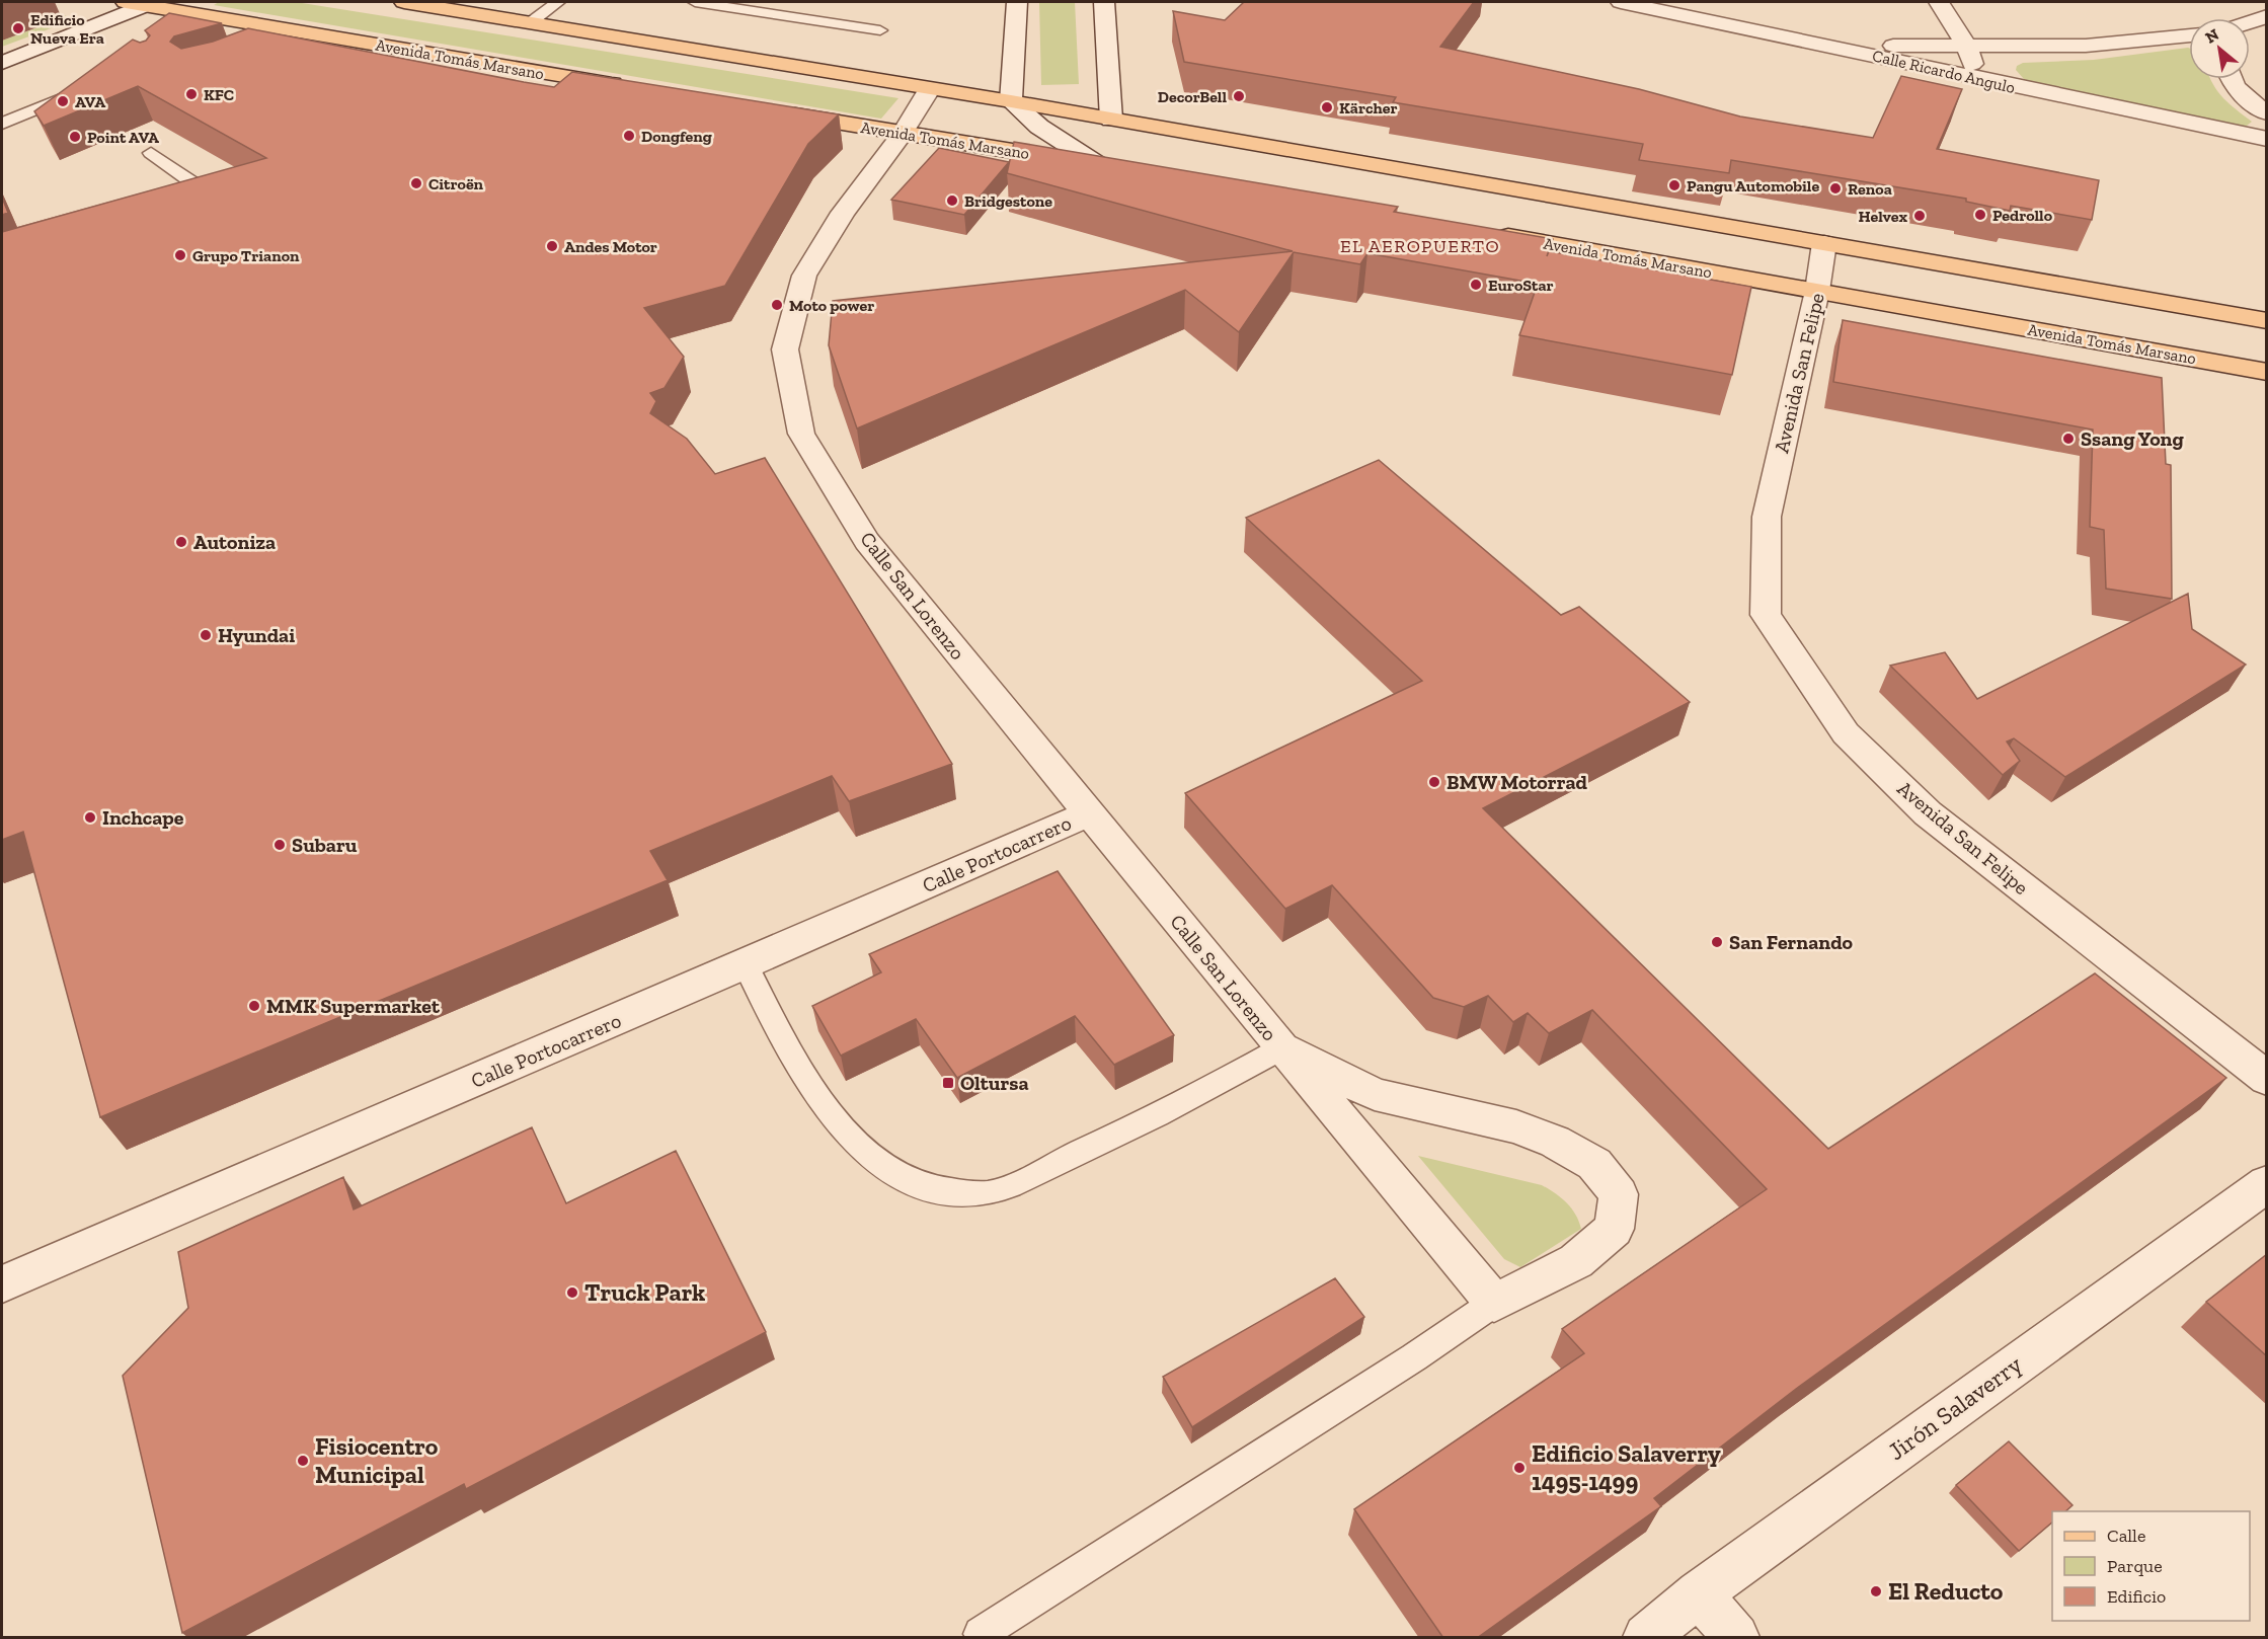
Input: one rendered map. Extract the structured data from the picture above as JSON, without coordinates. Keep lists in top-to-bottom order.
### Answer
{
  "streets": {
    "main road": ["Avenida Tomás Marsano"],
    "street": [
      "Calle Ricardo Angulo",
      "Avenida San Felipe",
      "Calle San Lorenzo",
      "Calle Portocarrero",
      "Jirón Salaverry"
    ]
  },
  "crossings": [
    ["Avenida Tomás Marsano", "Avenida San Felipe"],
    ["Avenida Tomás Marsano", "Calle San Lorenzo"],
    ["Calle San Lorenzo", "Calle Portocarrero"]
  ],
  "districts": ["EL AEROPUERTO"],
  "places": {
    "other": [
      "Edificio Nueva Era",
      "KFC",
      "DecorBell",
      "AVA",
      "Kärcher",
      "Dongfeng",
      "Point AVA",
      "Citroën",
      "Pangu Automobile",
      "Renoa",
      "Bridgestone",
      "Pedrollo",
      "Helvex",
      "Andes Motor",
      "Grupo Trianon",
      "EuroStar",
      "Moto power",
      "Ssang Yong",
      "Autoniza",
      "Hyundai",
      "BMW Motorrad",
      "Inchcape",
      "Subaru",
      "San Fernando",
      "MMK Supermarket",
      "Truck Park",
      "Fisiocentro Municipal",
      "Edificio Salaverry 1495-1499",
      "El Reducto"
    ],
    "transit": ["Oltursa"]
  },
  "legend": ["Calle", "Parque", "Edificio"],
  "north": "top left"
}
